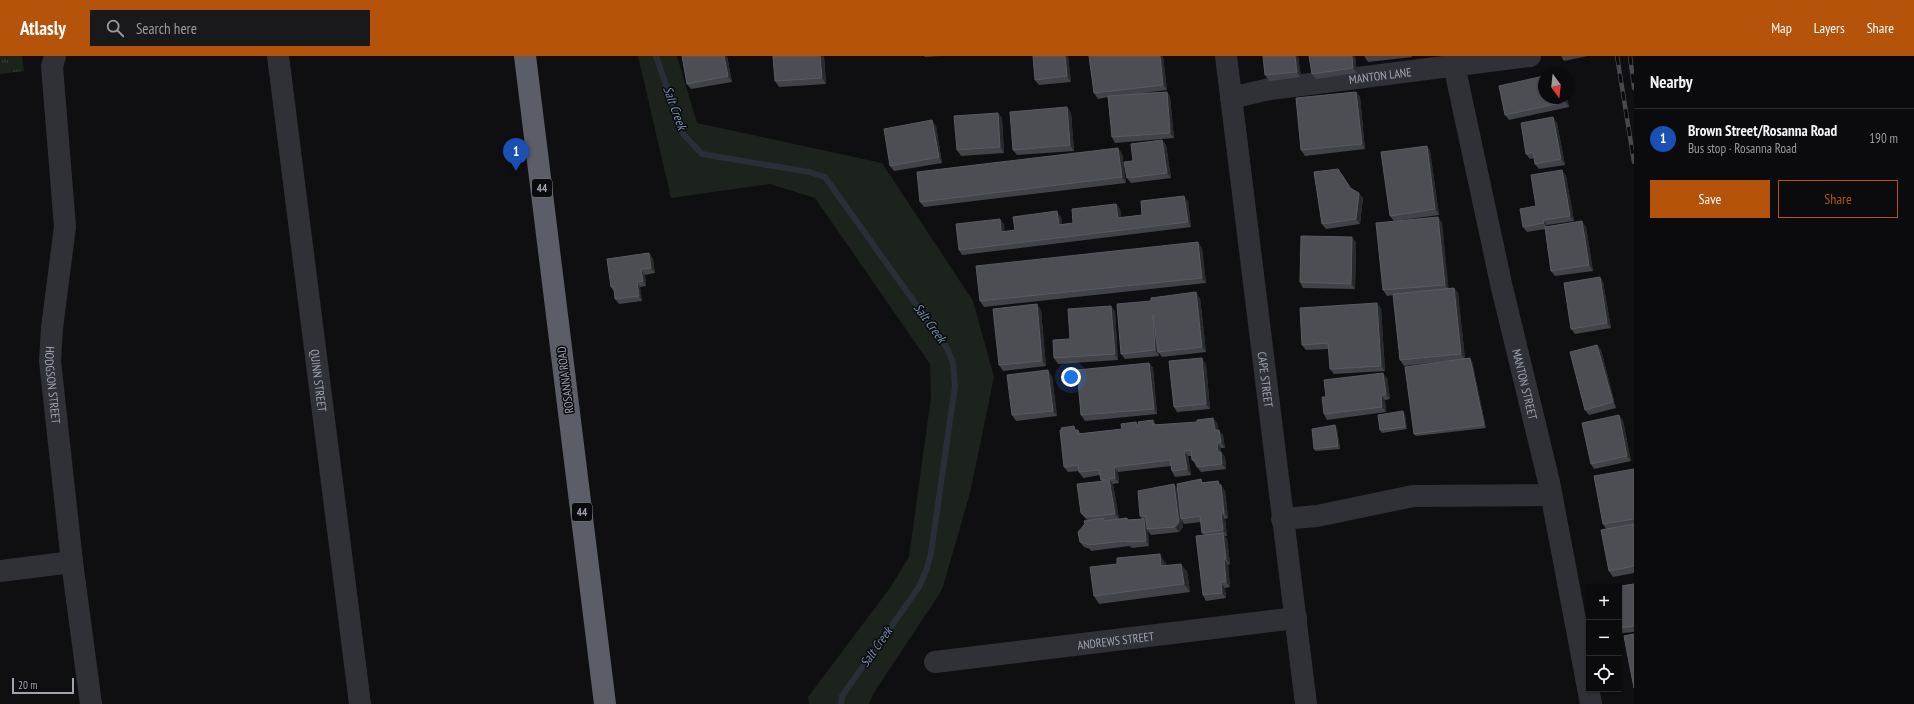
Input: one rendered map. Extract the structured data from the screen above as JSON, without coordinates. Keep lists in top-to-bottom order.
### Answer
{
  "streets": {
    "highway": ["44", "ROSANNA ROAD"],
    "street": [
      "MANTON LANE",
      "QUINN STREET",
      "CAPE STREET",
      "MANTON STREET",
      "HODGSON STREET",
      "ANDREWS STREET"
    ]
  },
  "crossings": [
    ["MANTON LANE", "CAPE STREET"],
    ["MANTON LANE", "MANTON STREET"],
    ["CAPE STREET", "ANDREWS STREET"]
  ],
  "water": ["Salt Creek"],
  "scale_bar": "20 m",
  "north": "bottom",
  "page": {
    "header": "Atlasly",
    "search": "Search here",
    "nav": ["Map", "Layers", "Share"],
    "heading": "Nearby",
    "list": [
      {
        "mark": "1",
        "name": "Brown Street/Rosanna Road",
        "note": "Bus stop · Rosanna Road",
        "value": "190 m"
      }
    ],
    "pins": "1",
    "buttons": ["Save", "Share"],
    "map_buttons": ["+", "−"],
    "scale": "20 m"
  }
}
